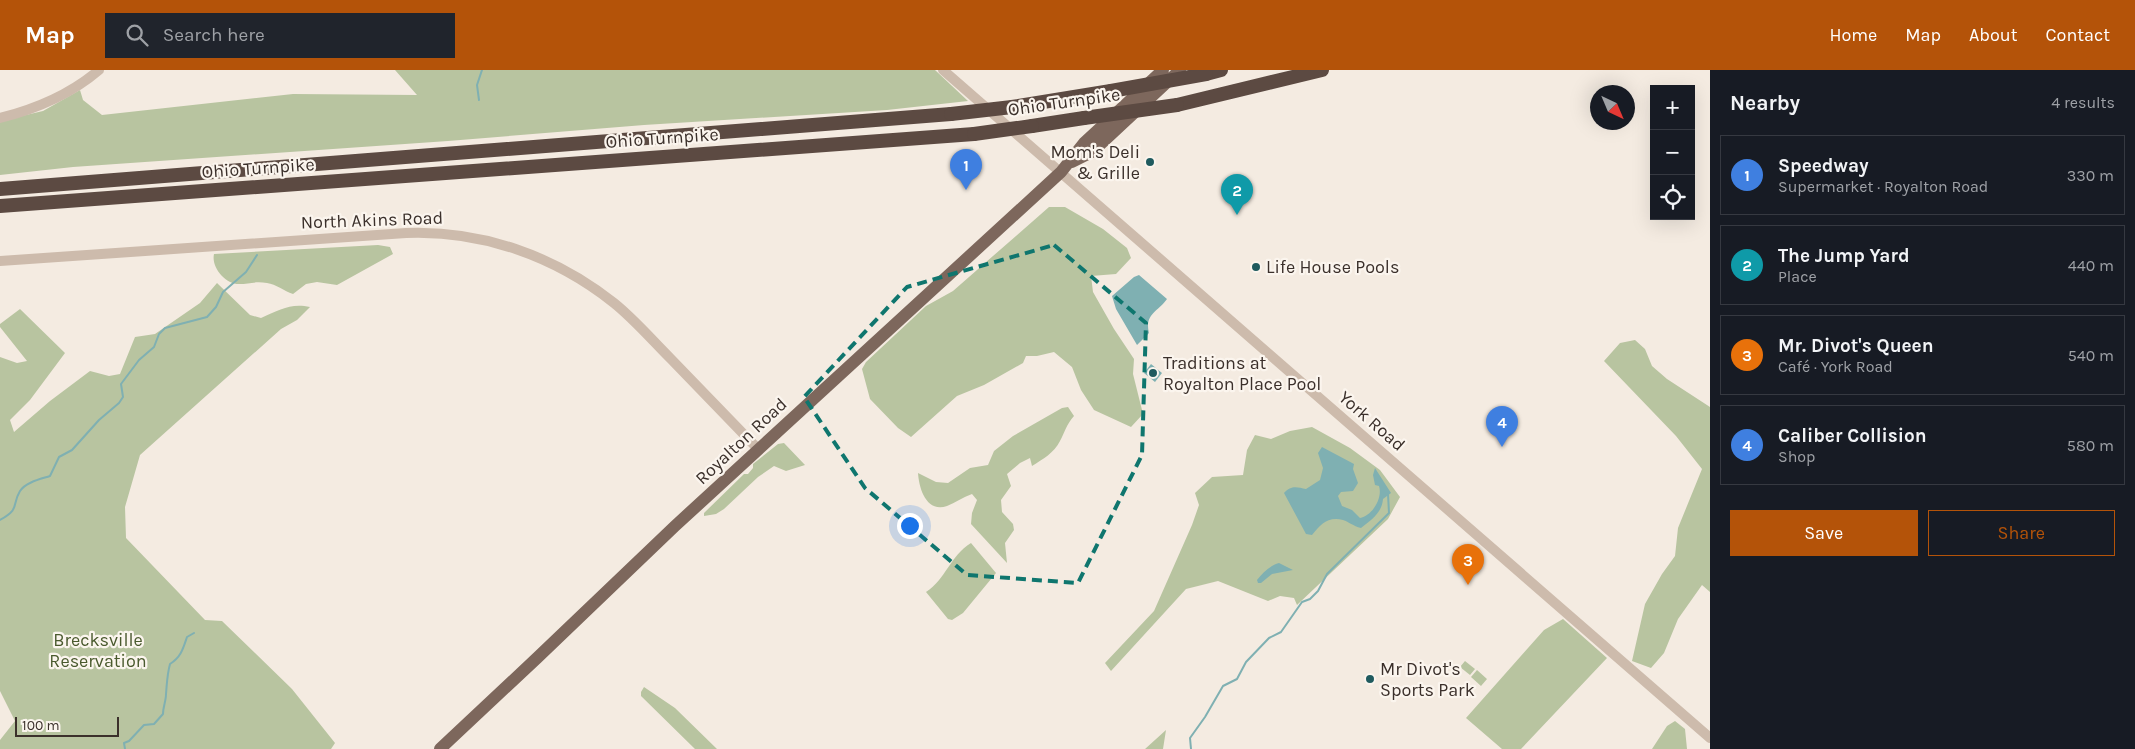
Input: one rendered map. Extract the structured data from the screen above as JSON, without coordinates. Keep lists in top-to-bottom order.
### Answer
{
  "streets": {
    "highway": ["Ohio Turnpike"],
    "main road": ["Royalton Road"],
    "street": ["North Akins Road", "York Road"]
  },
  "crossings": [
    ["North Akins Road", "Royalton Road"],
    ["York Road", "Royalton Road"]
  ],
  "parks": ["Brecksville Reservation"],
  "places": [
    "Mom's Deli & Grille",
    "Life House Pools",
    "Traditions at Royalton Place Pool",
    "Mr Divot's Sports Park"
  ],
  "scale_bar": "100 m",
  "north": "bottom right",
  "page": {
    "header": "Map",
    "search": "Search here",
    "nav": [
      "Home",
      "Map",
      "About",
      "Contact"
    ],
    "heading": ["Nearby", "4 results"],
    "map_buttons": ["+", "−"],
    "list": [
      {
        "mark": "1",
        "name": "Speedway",
        "note": "Supermarket · Royalton Road",
        "value": "330 m"
      },
      {
        "mark": "2",
        "name": "The Jump Yard",
        "note": "Place",
        "value": "440 m"
      },
      {
        "mark": "3",
        "name": "Mr. Divot's Queen",
        "note": "Café · York Road",
        "value": "540 m"
      },
      {
        "mark": "4",
        "name": "Caliber Collision",
        "note": "Shop",
        "value": "580 m"
      }
    ],
    "pins": [
      "1",
      "2",
      "4",
      "3"
    ],
    "buttons": ["Save", "Share"],
    "scale": "100 m"
  }
}
